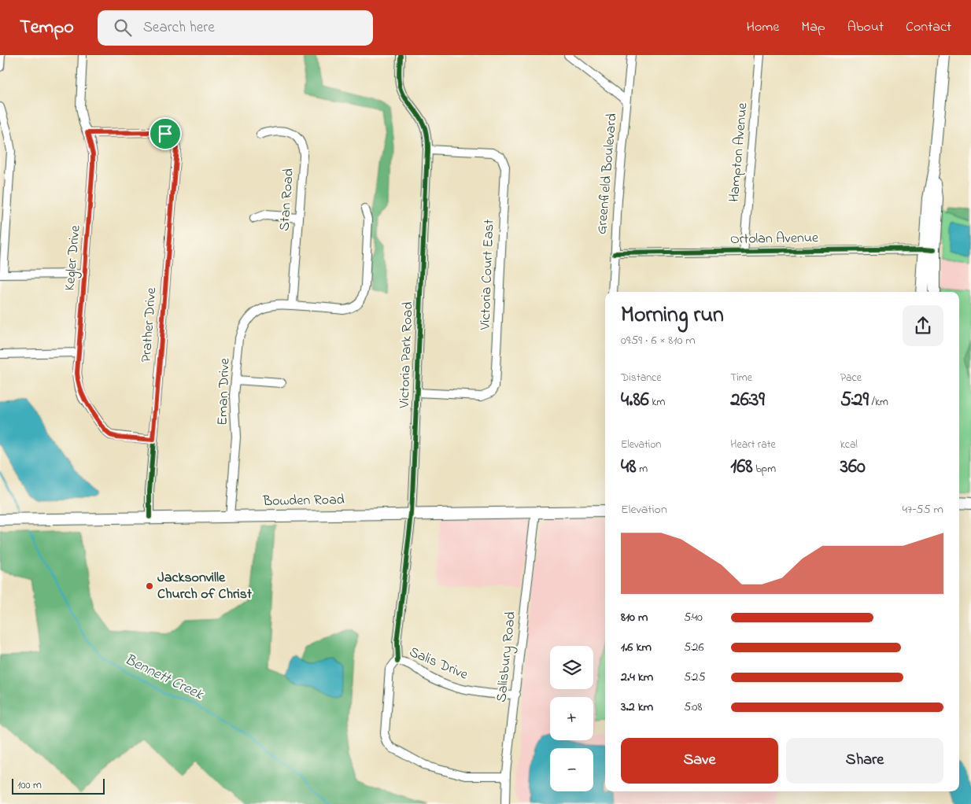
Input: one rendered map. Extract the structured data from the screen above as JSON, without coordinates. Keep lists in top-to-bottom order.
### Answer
{
  "streets": {
    "main road": ["Bowden Road"],
    "street": [
      "Hampton Avenue",
      "Greenfield Boulevard",
      "Stan Road",
      "Ortolan Avenue",
      "Kegler Drive",
      "Victoria Court East",
      "Prather Drive",
      "Victoria Park Road",
      "Eman Drive",
      "Salisbury Road",
      "Salis Drive"
    ]
  },
  "crossings": [
    ["Hampton Avenue", "Ortolan Avenue"],
    ["Greenfield Boulevard", "Ortolan Avenue"],
    ["Stan Road", "Eman Drive"],
    ["Kegler Drive", "Prather Drive"],
    ["Victoria Court East", "Victoria Park Road"],
    ["Prather Drive", "Bowden Road"],
    ["Victoria Park Road", "Bowden Road"],
    ["Victoria Park Road", "Salis Drive"],
    ["Eman Drive", "Bowden Road"],
    ["Bowden Road", "Salisbury Road"],
    ["Salisbury Road", "Salis Drive"]
  ],
  "water": ["Bennett Creek"],
  "places": ["Jacksonville Church of Christ"],
  "scale_bar": "100 m",
  "page": {
    "header": "Tempo",
    "search": "Search here",
    "nav": [
      "Home",
      "Map",
      "About",
      "Contact"
    ],
    "heading": ["Morning run", "09:59 · 6 × 810 m"],
    "stats": [
      ["Distance", "4.86 km"],
      ["Time", "26:39"],
      ["Pace", "5:29 /km"],
      ["Elevation", "48 m"],
      ["Heart rate", "168 bpm"],
      ["kcal", "360"]
    ],
    "chart": ["Elevation", "47–55 m"],
    "list": [
      {
        "name": "810 m",
        "note": "5:40"
      },
      {
        "name": "1.6 km",
        "note": "5:26"
      },
      {
        "name": "2.4 km",
        "note": "5:25"
      },
      {
        "name": "3.2 km",
        "note": "5:08"
      }
    ],
    "map_buttons": ["+", "−"],
    "buttons": ["Save", "Share"],
    "scale": "100 m"
  }
}
